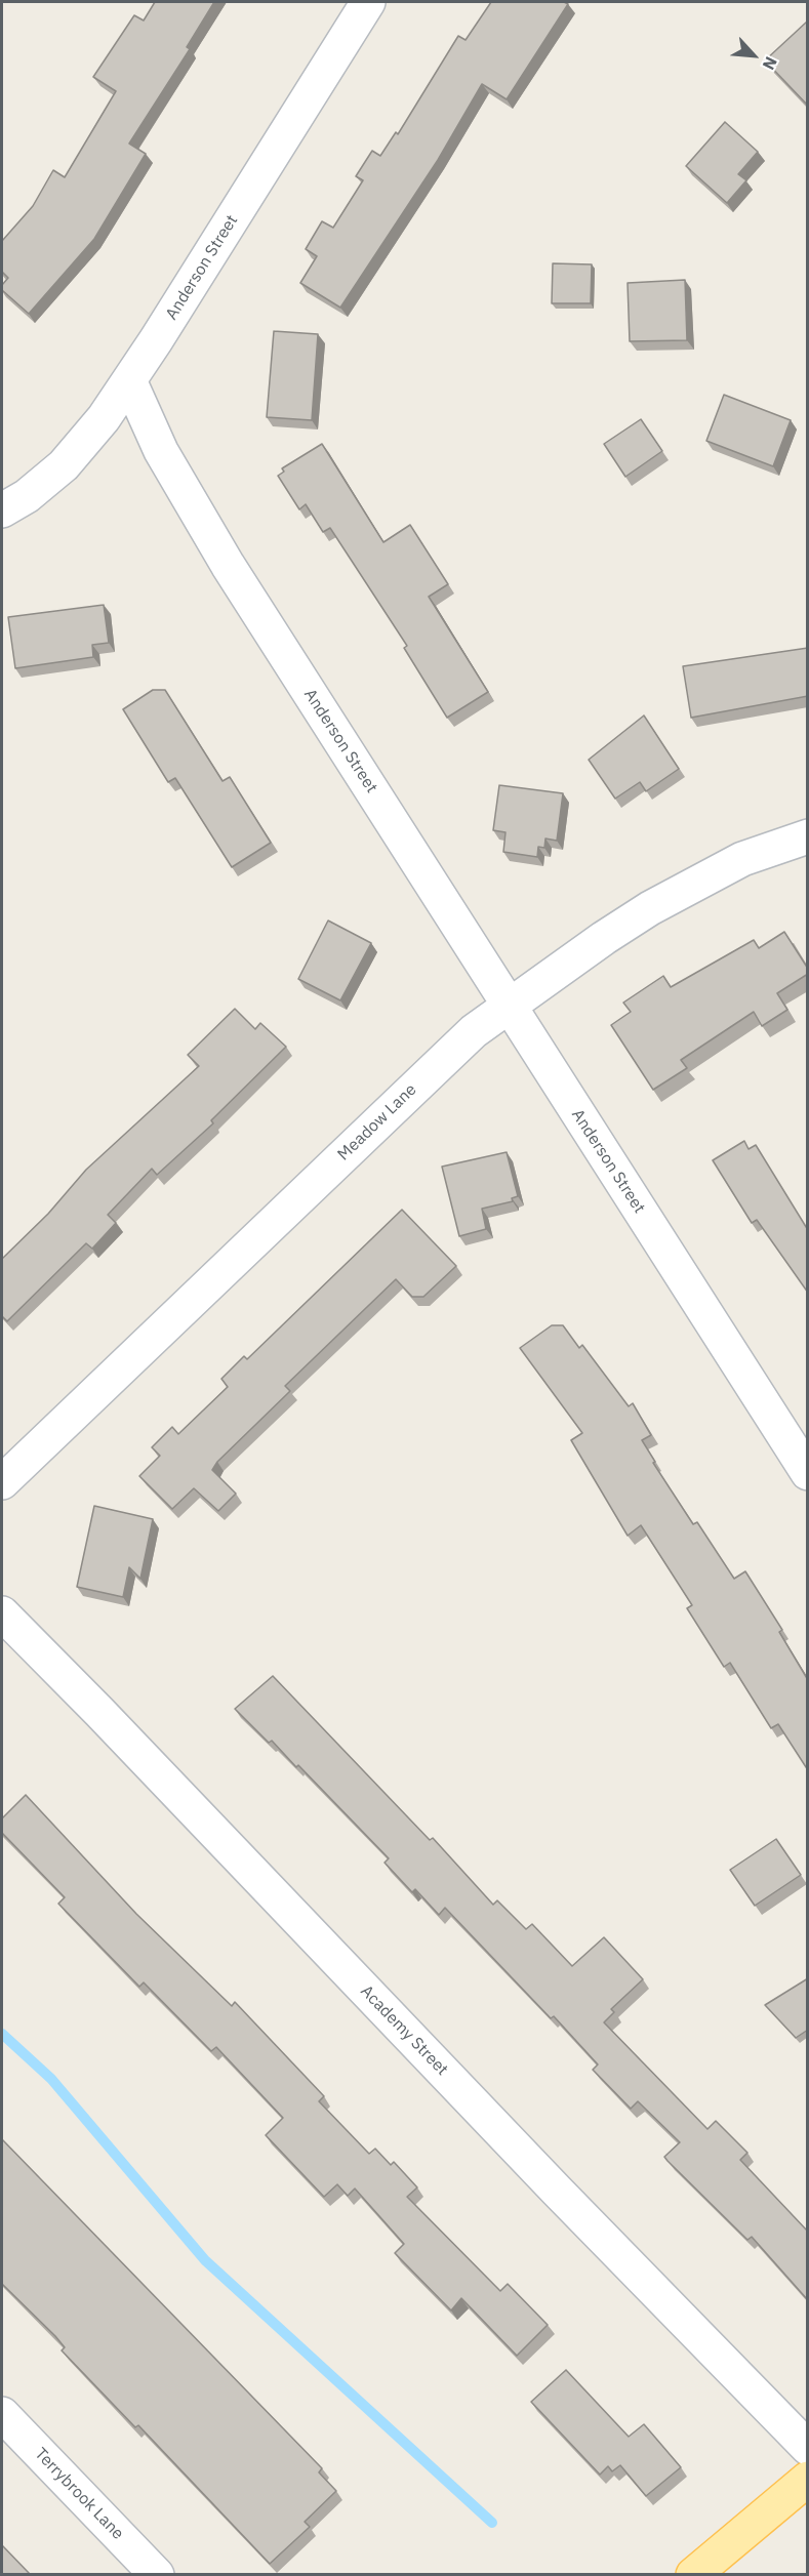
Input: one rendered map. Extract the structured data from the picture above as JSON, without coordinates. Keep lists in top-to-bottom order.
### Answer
{
  "streets": {
    "street": [
      "Anderson Street",
      "Meadow Lane",
      "Academy Street",
      "Terrybrook Lane"
    ]
  },
  "crossings": [
    ["Anderson Street", "Meadow Lane"]
  ],
  "north": "bottom right"
}
